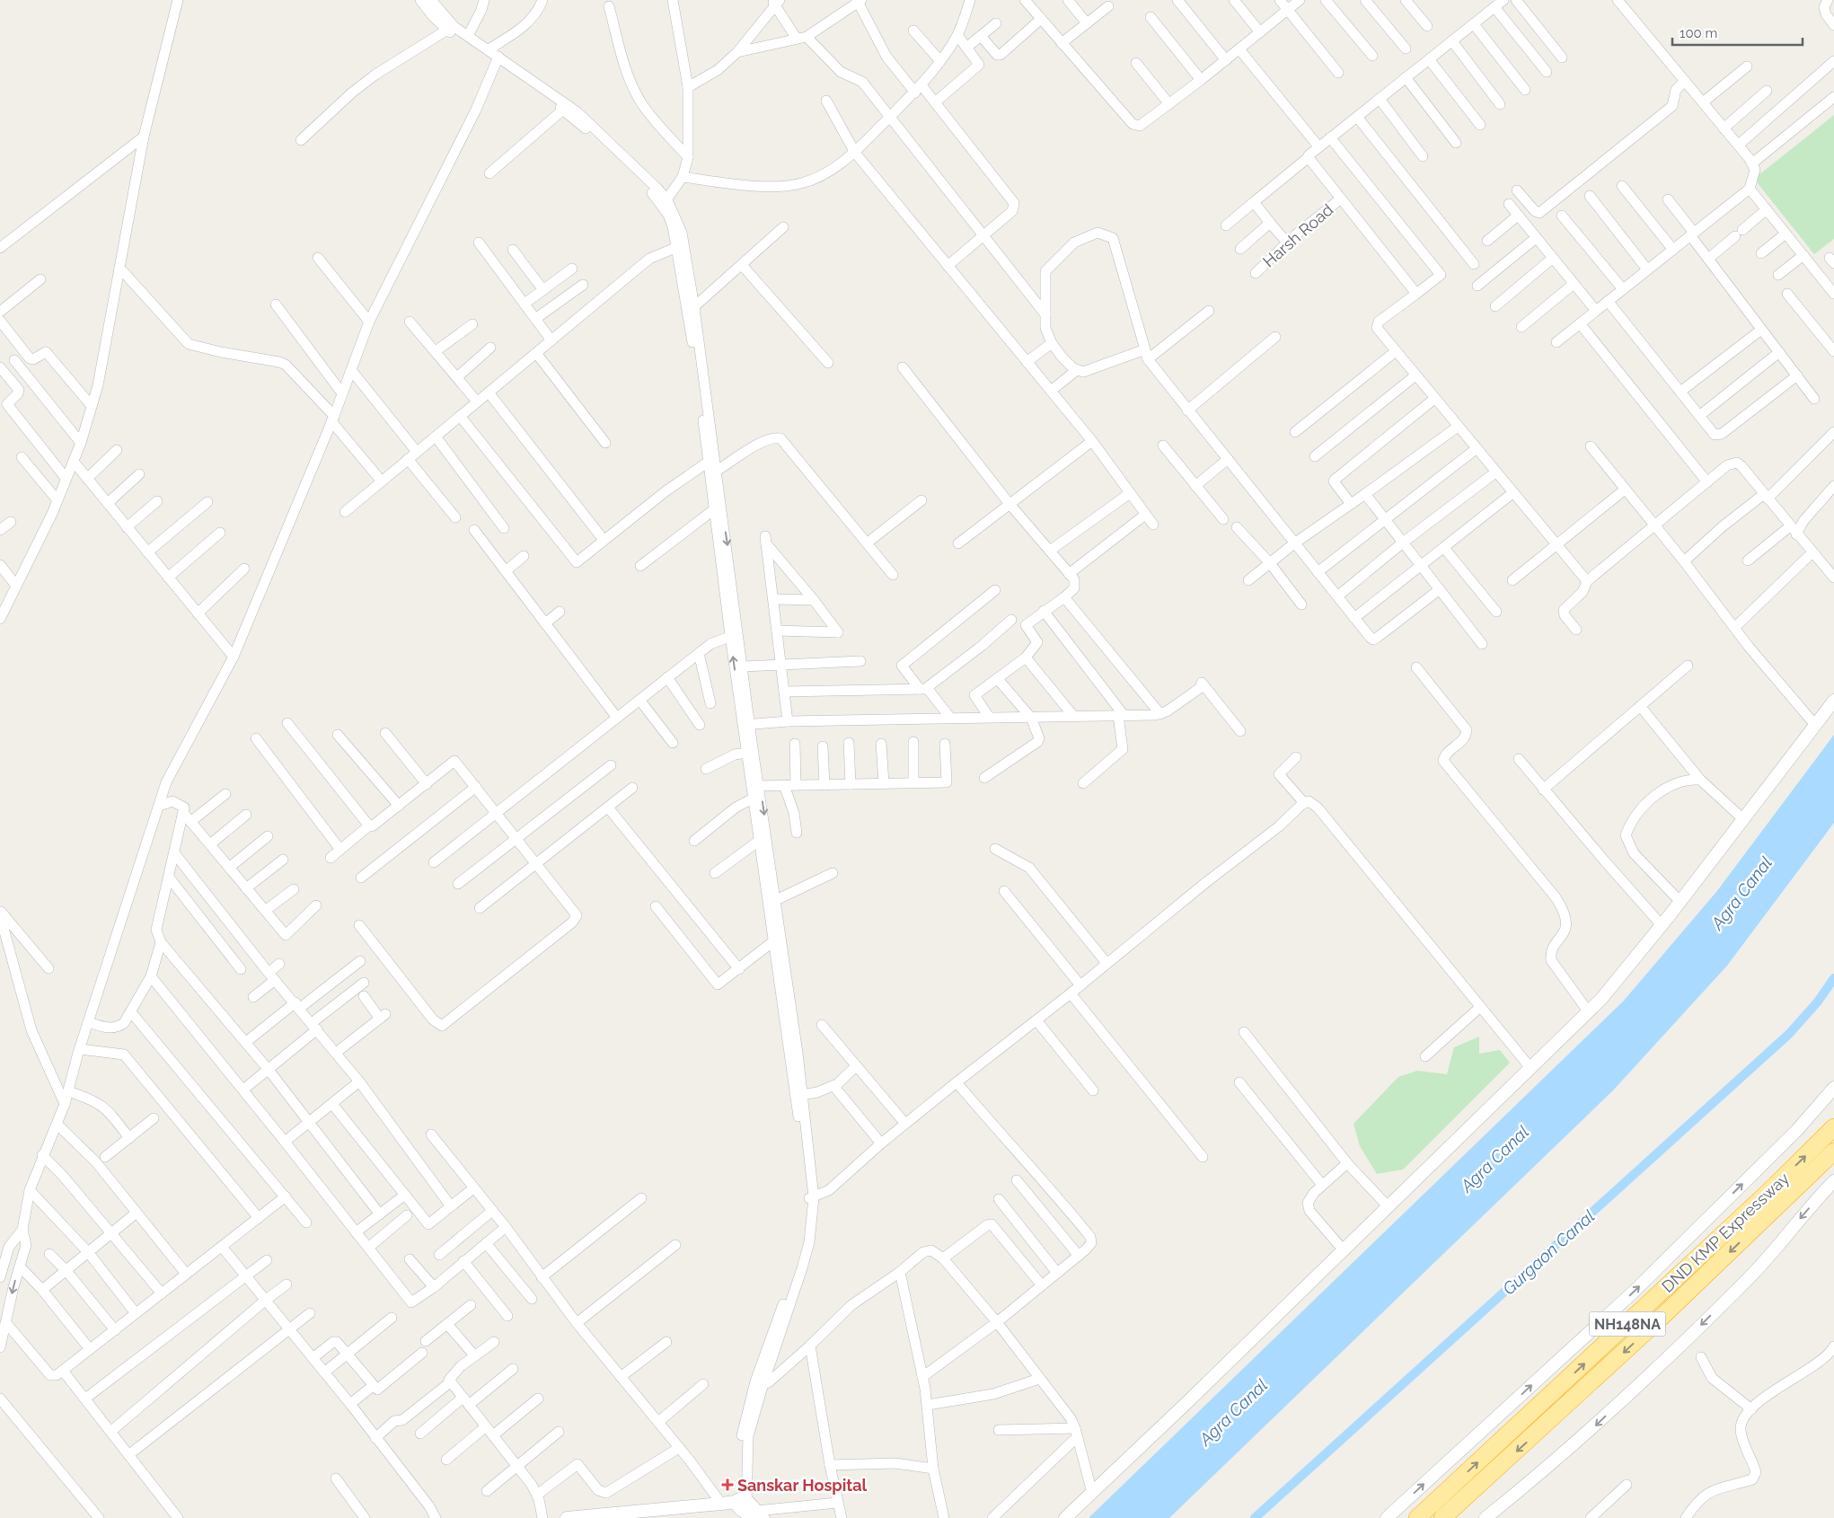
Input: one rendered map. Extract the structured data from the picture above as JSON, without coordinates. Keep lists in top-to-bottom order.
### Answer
{
  "streets": {
    "highway": ["DND KMP Expressway", "NH148NA"],
    "street": ["Harsh Road"]
  },
  "water": ["Agra Canal", "Gurgaon Canal"],
  "places": {
    "health": ["Sanskar Hospital"]
  },
  "scale_bar": "100 m"
}
